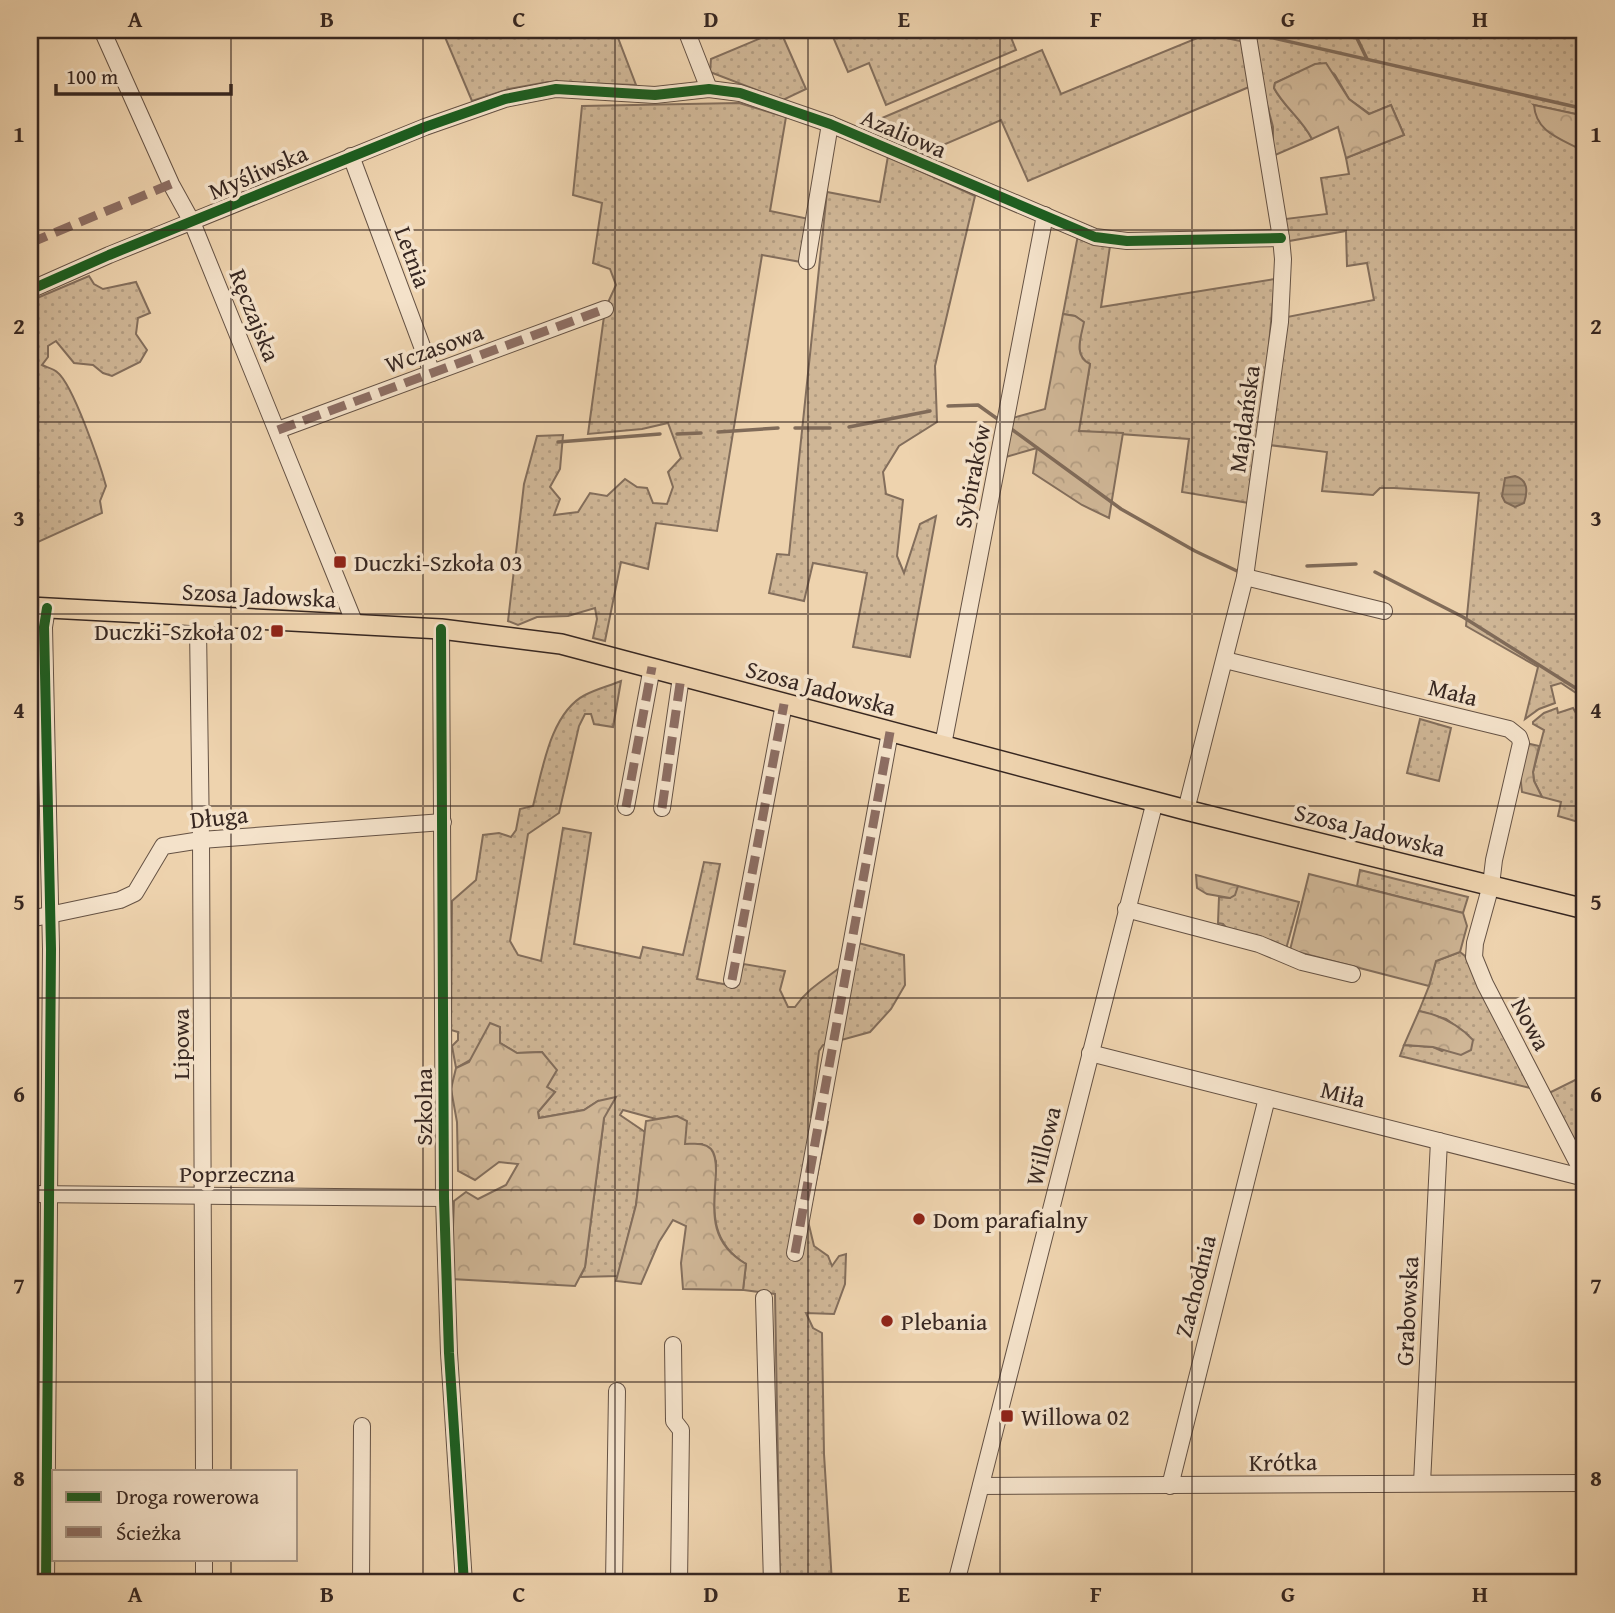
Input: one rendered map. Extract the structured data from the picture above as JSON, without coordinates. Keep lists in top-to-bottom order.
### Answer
{
  "streets": {
    "main road": ["Szosa Jadowska"],
    "street": [
      "Azaliowa",
      "Myśliwska",
      "Letnia",
      "Ręczajska",
      "Wczasowa",
      "Majdańska",
      "Sybiraków",
      "Mała",
      "Długa",
      "Nowa",
      "Lipowa",
      "Miła",
      "Szkolna",
      "Willowa",
      "Poprzeczna",
      "Zachodnia",
      "Grabowska",
      "Krótka"
    ]
  },
  "crossings": [
    ["Azaliowa", "Myśliwska"],
    ["Azaliowa", "Majdańska"],
    ["Azaliowa", "Sybiraków"],
    ["Myśliwska", "Letnia"],
    ["Myśliwska", "Ręczajska"],
    ["Letnia", "Wczasowa"],
    ["Ręczajska", "Wczasowa"],
    ["Ręczajska", "Szosa Jadowska"],
    ["Majdańska", "Szosa Jadowska"],
    ["Majdańska", "Mała"],
    ["Sybiraków", "Szosa Jadowska"],
    ["Szosa Jadowska", "Mała"],
    ["Szosa Jadowska", "Nowa"],
    ["Szosa Jadowska", "Lipowa"],
    ["Szosa Jadowska", "Szkolna"],
    ["Szosa Jadowska", "Willowa"],
    ["Mała", "Nowa"],
    ["Długa", "Lipowa"],
    ["Długa", "Szkolna"],
    ["Nowa", "Miła"],
    ["Lipowa", "Poprzeczna"],
    ["Miła", "Willowa"],
    ["Miła", "Zachodnia"],
    ["Miła", "Grabowska"],
    ["Szkolna", "Poprzeczna"],
    ["Willowa", "Krótka"],
    ["Zachodnia", "Krótka"],
    ["Grabowska", "Krótka"]
  ],
  "places": {
    "transit": ["Duczki-Szkoła 03", "Duczki-Szkoła 02", "Willowa 02"],
    "other": ["Dom parafialny", "Plebania"]
  },
  "legend": ["Droga rowerowa", "Ścieżka"],
  "scale_bar": "100 m",
  "grid": {
    "columns": [
      "A",
      "B",
      "C",
      "D",
      "E",
      "F",
      "G",
      "H"
    ],
    "rows": [
      "1",
      "2",
      "3",
      "4",
      "5",
      "6",
      "7",
      "8"
    ]
  }
}
